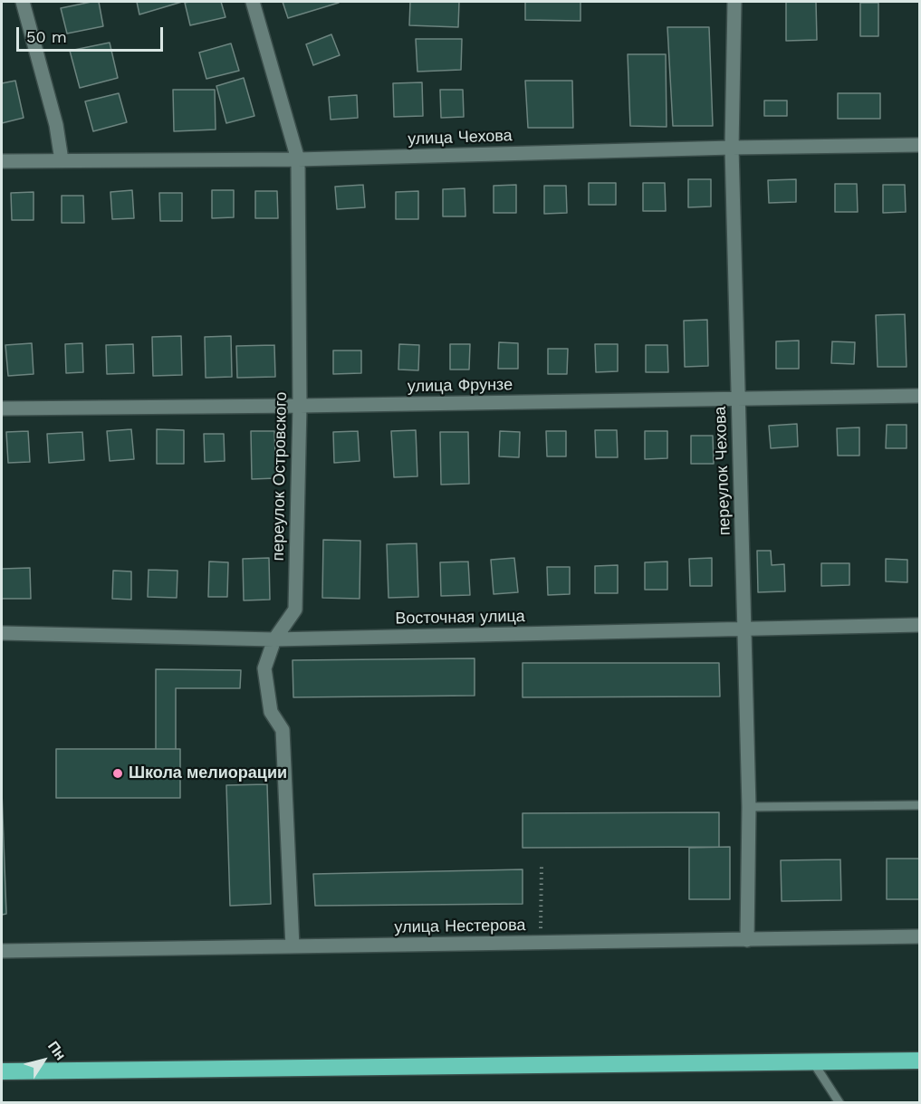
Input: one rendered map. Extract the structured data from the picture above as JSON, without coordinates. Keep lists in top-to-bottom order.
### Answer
{
  "streets": {
    "street": [
      "улица Чехова",
      "улица Фрунзе",
      "переулок Чехова",
      "переулок Островского",
      "Восточная улица",
      "улица Нестерова"
    ]
  },
  "crossings": [
    ["улица Чехова", "переулок Чехова"],
    ["улица Чехова", "переулок Островского"],
    ["улица Фрунзе", "переулок Чехова"],
    ["улица Фрунзе", "переулок Островского"],
    ["переулок Чехова", "Восточная улица"],
    ["переулок Чехова", "улица Нестерова"],
    ["переулок Островского", "Восточная улица"],
    ["переулок Островского", "улица Нестерова"]
  ],
  "places": ["Школа мелиорации"],
  "scale_bar": "50 m",
  "north": "top right"
}
